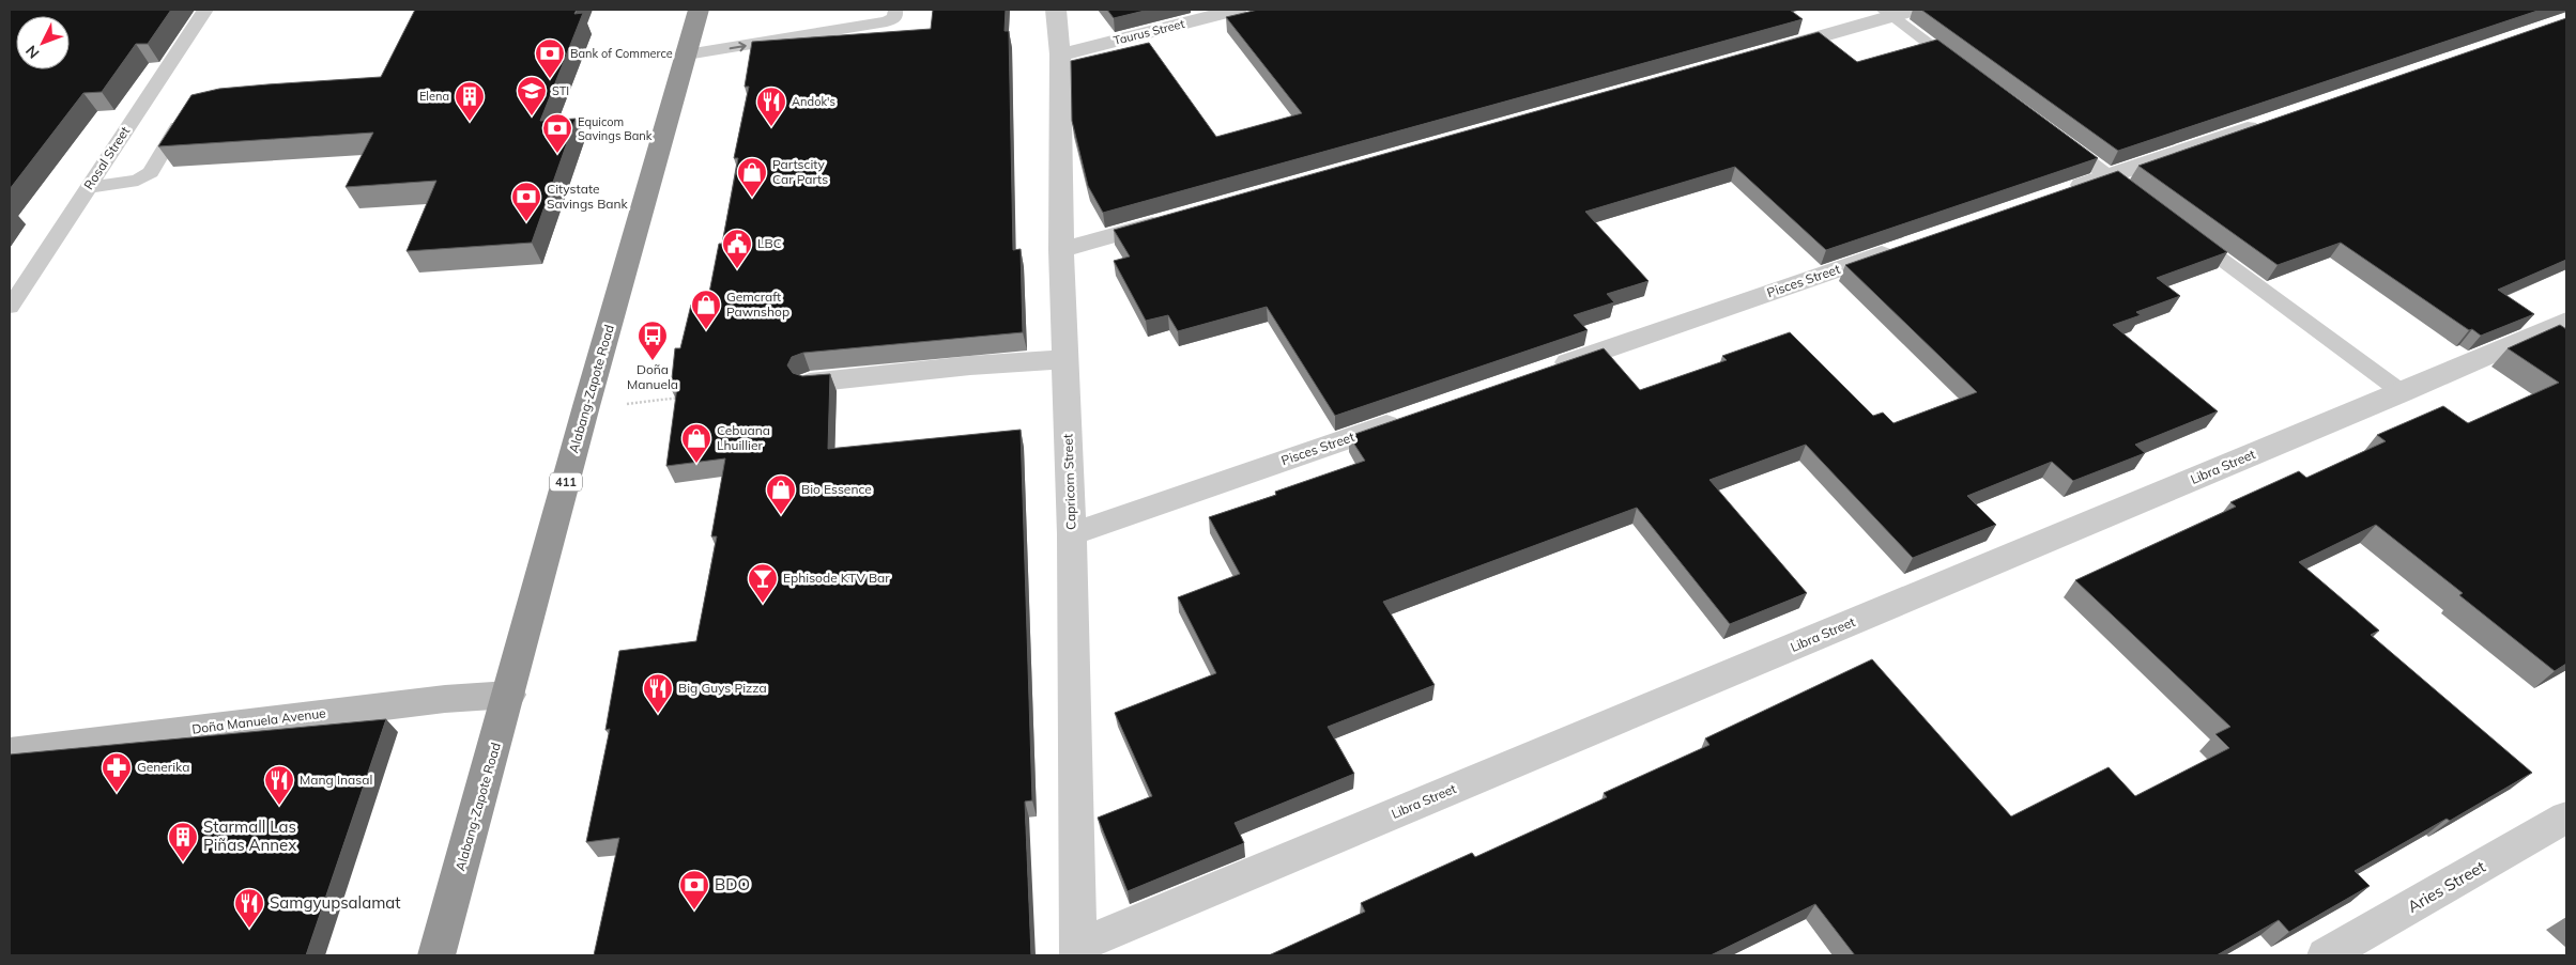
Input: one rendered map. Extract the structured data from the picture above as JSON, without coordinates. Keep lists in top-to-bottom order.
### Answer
{
  "streets": {
    "highway": ["Alabang-Zapote Road", "411"],
    "street": [
      "Taurus Street",
      "Pisces Street",
      "Libra Street",
      "Capricorn Street",
      "Doña Manuela Avenue",
      "Aries Street"
    ],
    "lane": ["Rosal Street"]
  },
  "crossings": [
    ["Taurus Street", "Capricorn Street"],
    ["Pisces Street", "Capricorn Street"],
    ["Alabang-Zapote Road", "Doña Manuela Avenue"],
    ["Libra Street", "Capricorn Street"]
  ],
  "places": {
    "bank": [
      "Bank of Commerce",
      "Equicom Savings Bank",
      "Citystate Savings Bank",
      "BDO"
    ],
    "school or university": ["STI"],
    "building": ["Elena", "Starmall Las Piñas Annex"],
    "restaurant": [
      "Andok's",
      "Big Guys Pizza",
      "Mang Inasal",
      "Samgyupsalamat"
    ],
    "shop": [
      "Partscity Car Parts",
      "Gemcraft Pawnshop",
      "Cebuana Lhuillier",
      "Bio Essence"
    ],
    "public building": ["LBC"],
    "bus stop": ["Doña Manuela"],
    "bar": ["Ephisode KTV Bar"],
    "pharmacy": ["Generika"]
  },
  "north": "bottom left"
}
